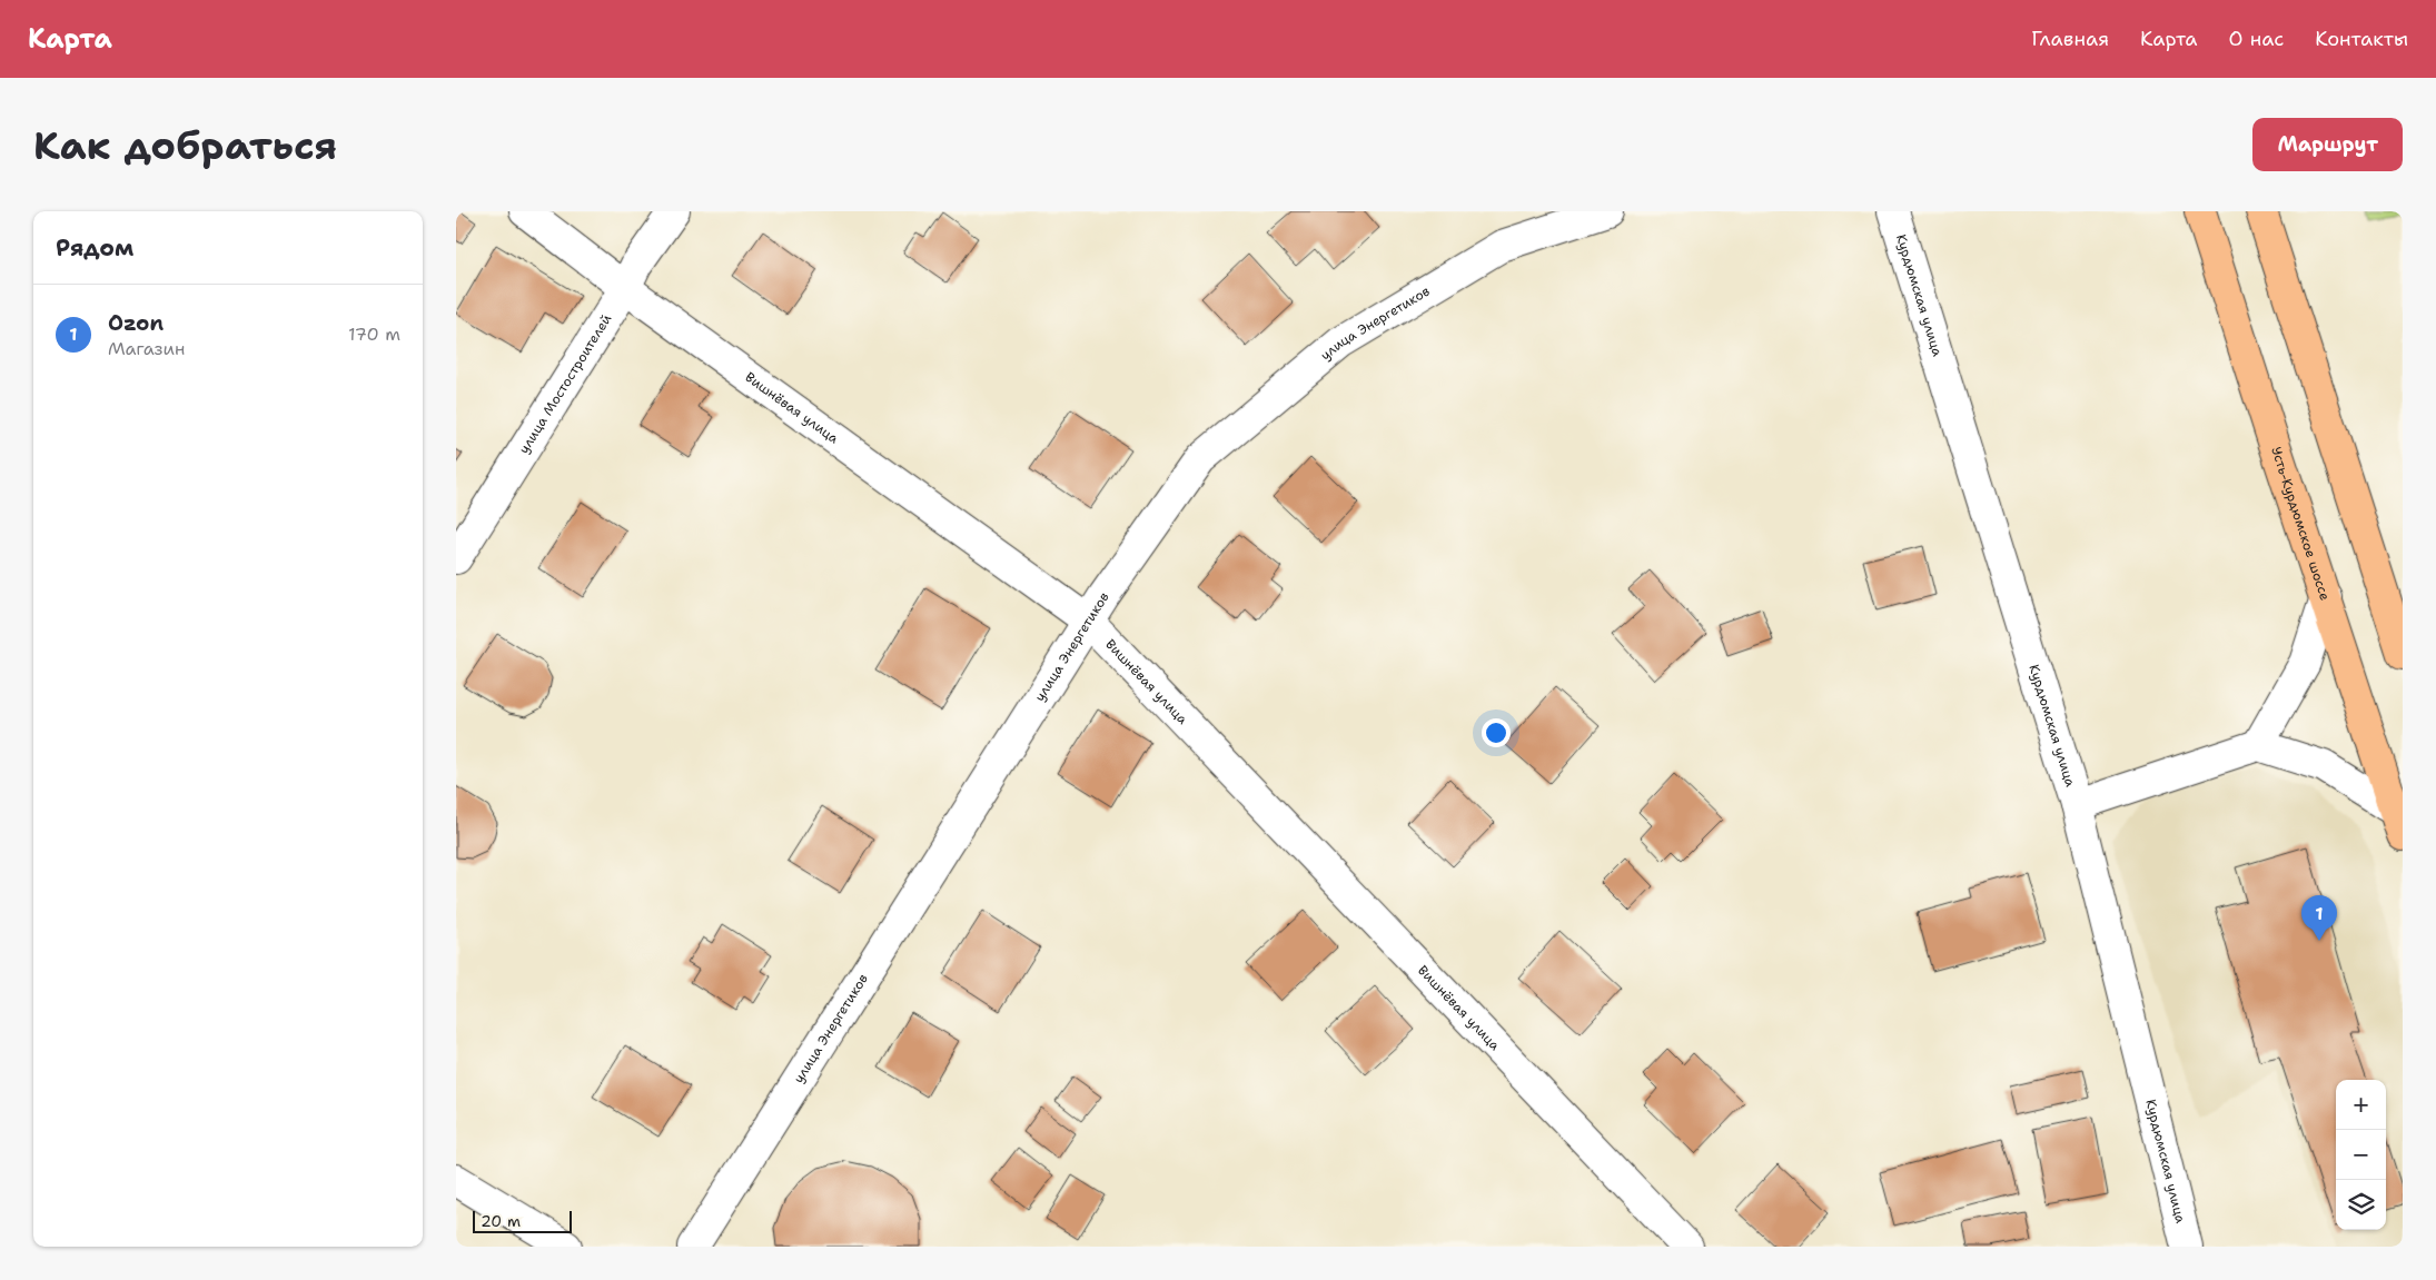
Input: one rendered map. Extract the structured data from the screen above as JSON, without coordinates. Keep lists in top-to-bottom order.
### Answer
{
  "streets": {
    "main road": ["Усть-Курдюмское шоссе"],
    "street": [
      "Курдюмская улица",
      "улица Энергетиков",
      "улица Мостостроителей",
      "Вишнёвая улица"
    ]
  },
  "crossings": [
    ["улица Энергетиков", "Вишнёвая улица"],
    ["улица Мостостроителей", "Вишнёвая улица"]
  ],
  "scale_bar": "20 m",
  "page": {
    "header": "Карта",
    "nav": [
      "Главная",
      "Карта",
      "О нас",
      "Контакты"
    ],
    "buttons": "Маршрут",
    "title": "Как добраться",
    "heading": "Рядом",
    "list": [
      {
        "mark": "1",
        "name": "Ozon",
        "note": "Магазин",
        "value": "170 m"
      }
    ],
    "pins": "1",
    "map_buttons": ["+", "−"],
    "scale": "20 m"
  }
}
